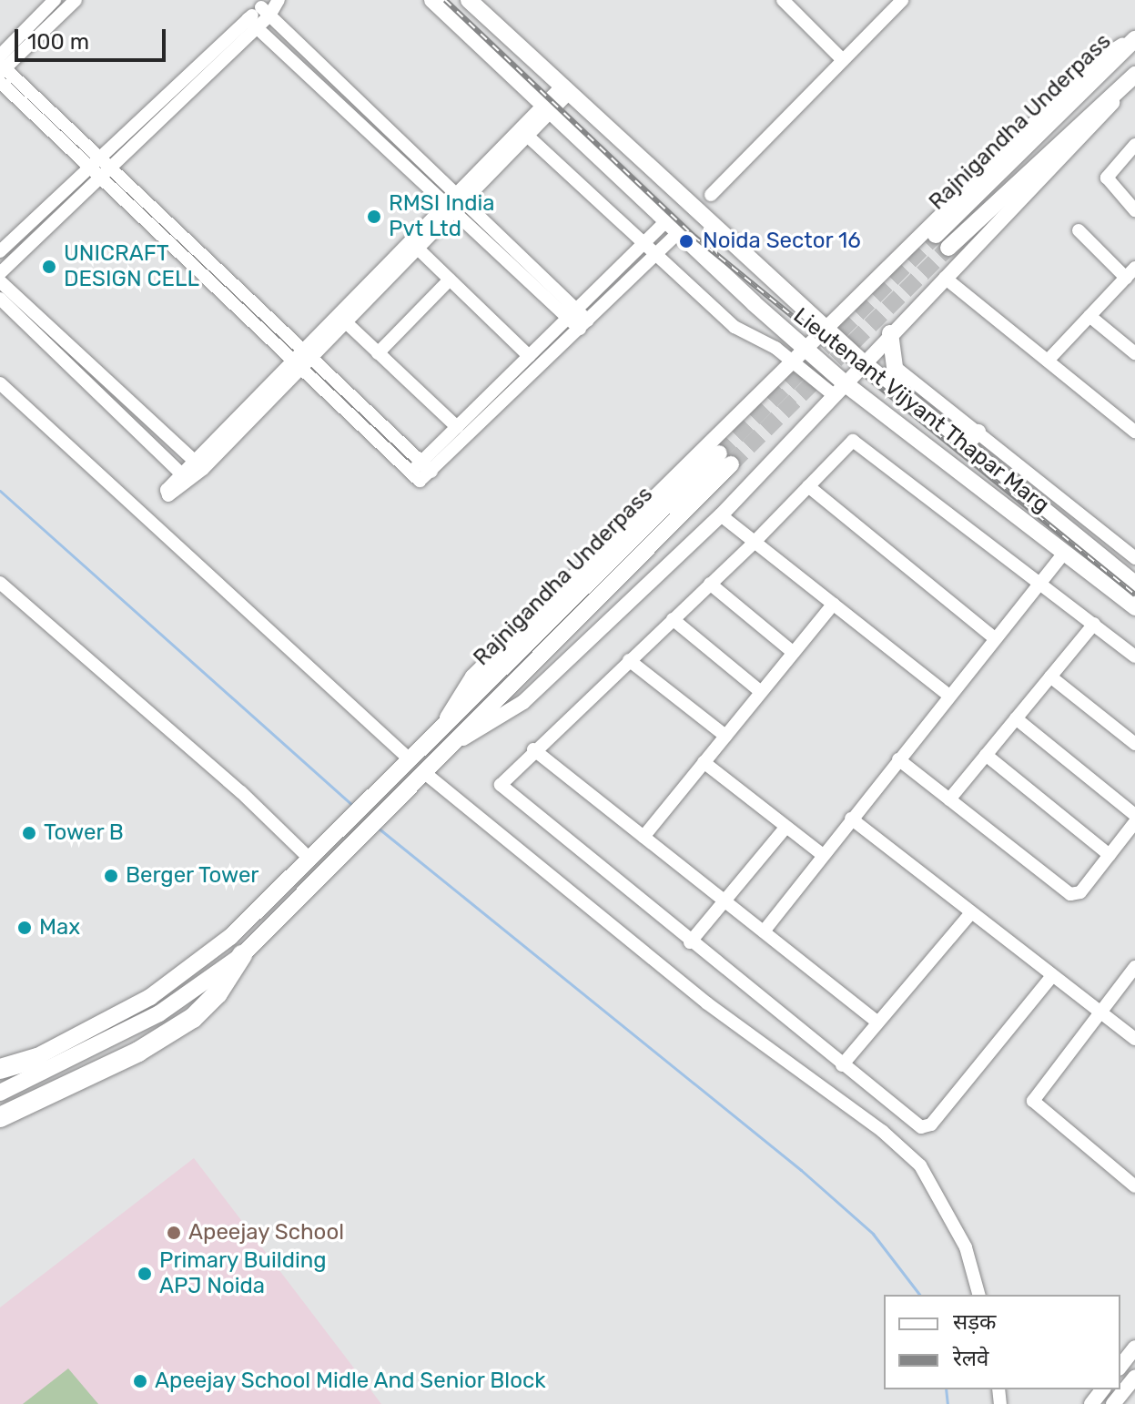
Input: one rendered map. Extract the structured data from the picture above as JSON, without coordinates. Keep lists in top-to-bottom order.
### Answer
{
  "streets": {
    "main road": ["Rajnigandha Underpass", "Lieutenant Vijyant Thapar Marg"]
  },
  "places": [
    "RMSI India Pvt Ltd",
    "Noida Sector 16",
    "UNICRAFT DESIGN CELL",
    "Tower B",
    "Berger Tower",
    "Max",
    "Apeejay School",
    "Primary Building APJ Noida",
    "Apeejay School Midle And Senior Block"
  ],
  "legend": ["सड़क", "रेलवे"],
  "scale_bar": "100 m"
}
